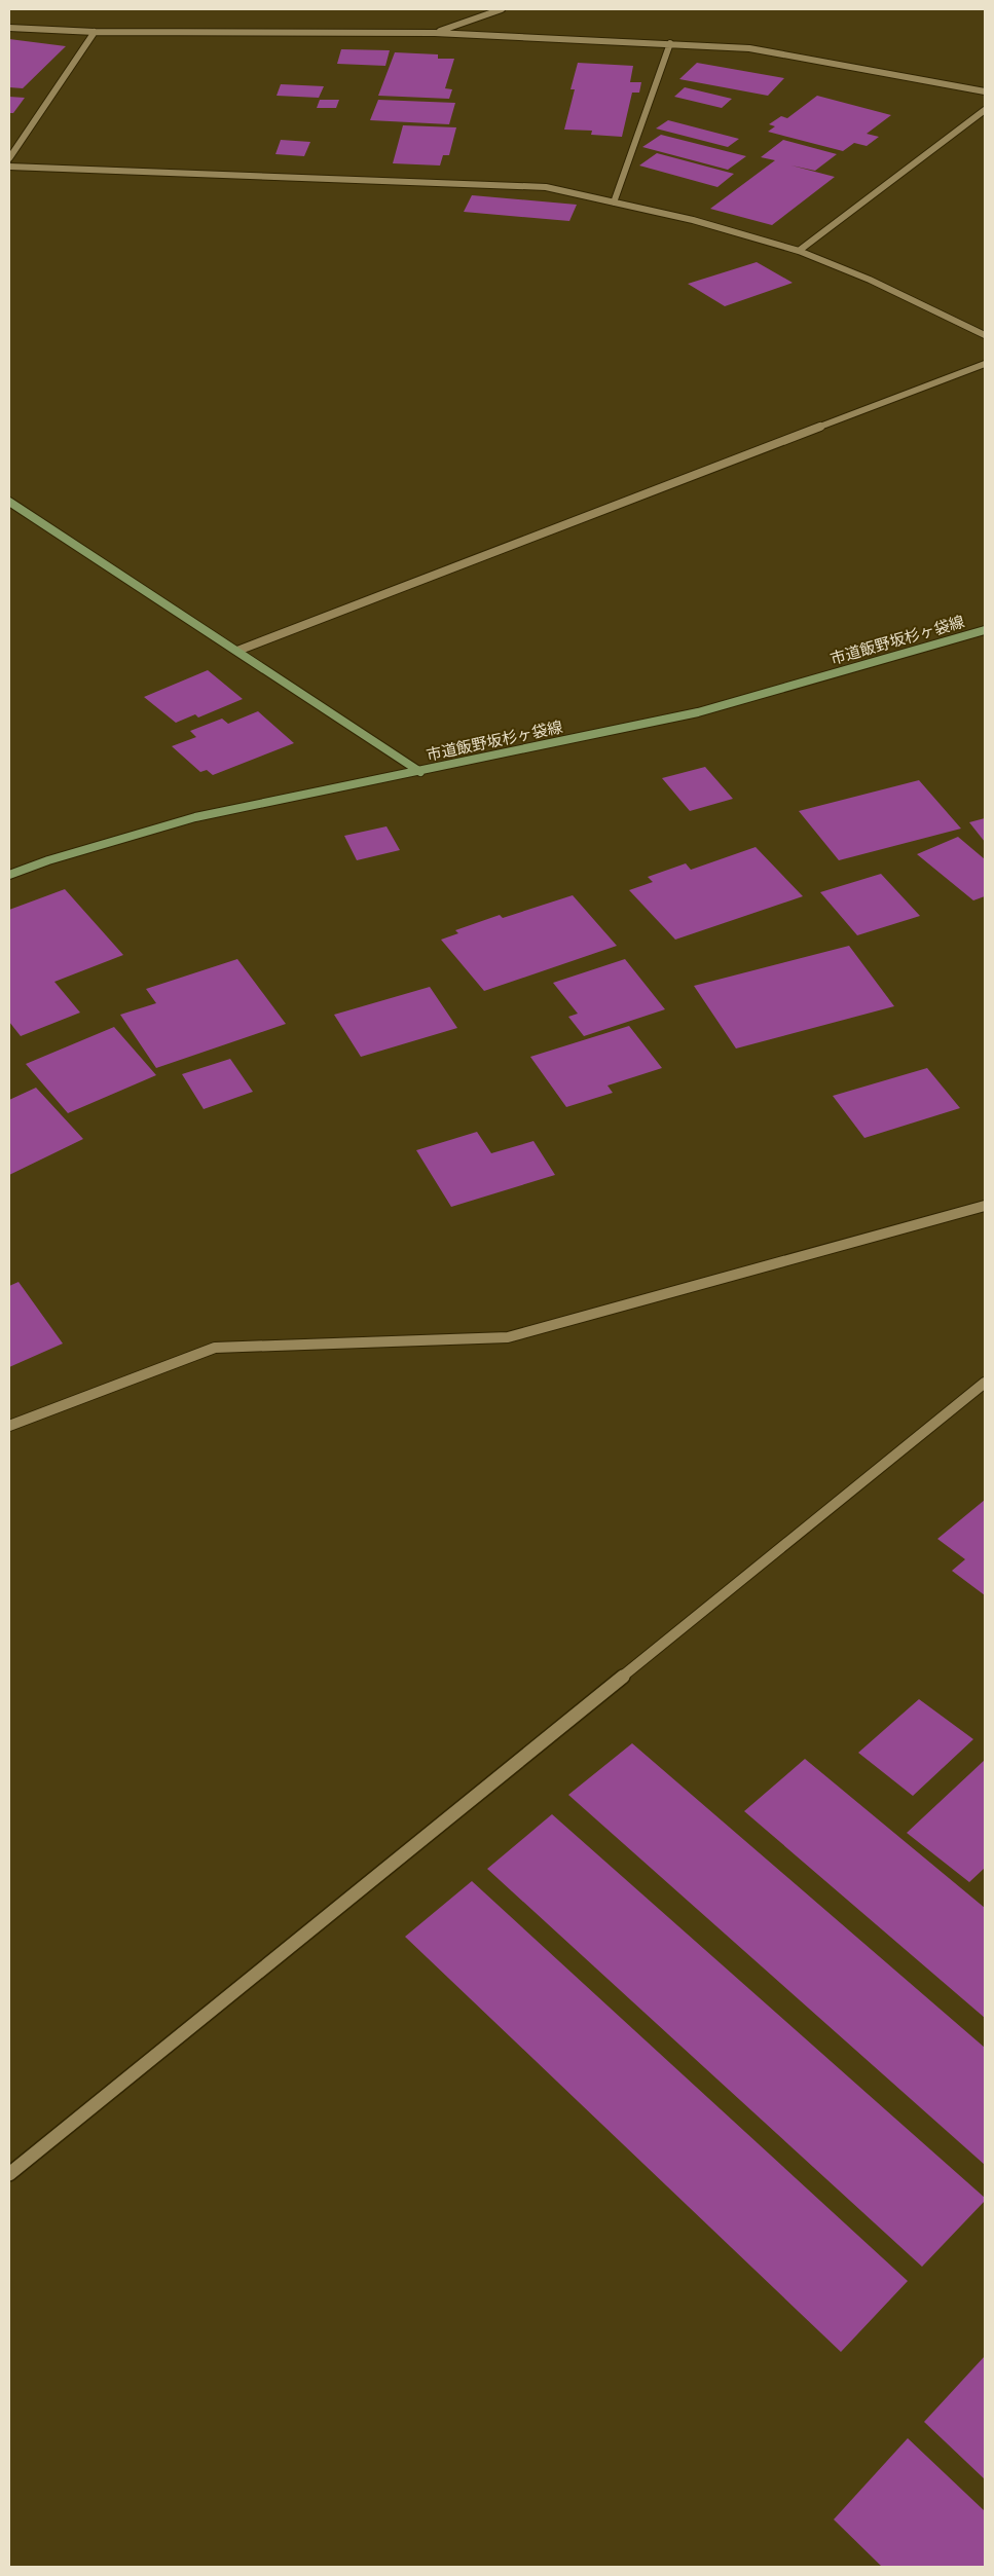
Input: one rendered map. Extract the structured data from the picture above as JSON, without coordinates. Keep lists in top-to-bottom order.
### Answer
{
  "streets": {
    "street": ["市道飯野坂杉ヶ袋線"]
  }
}
